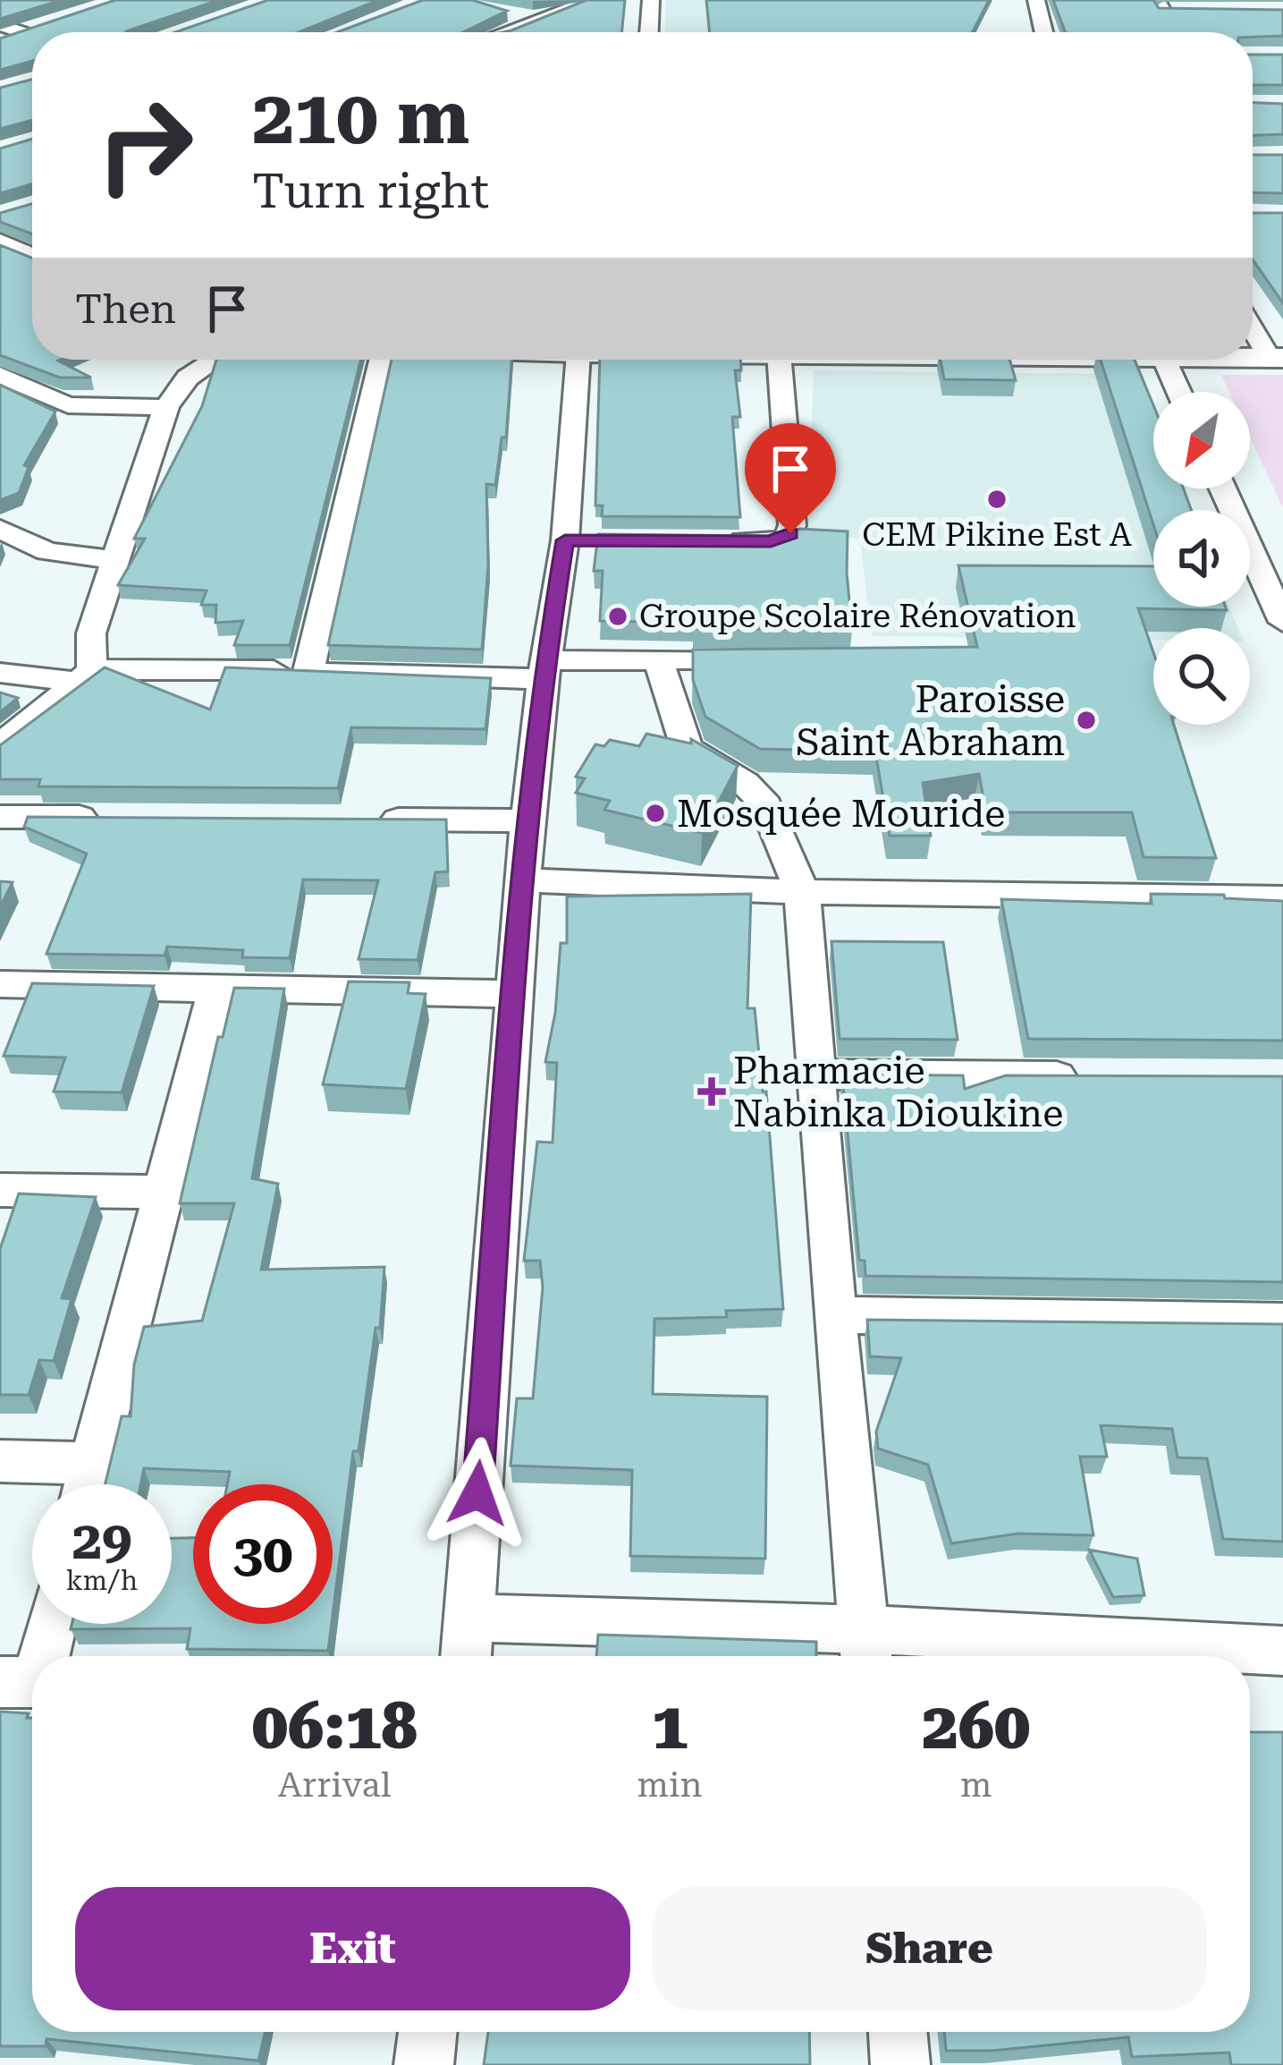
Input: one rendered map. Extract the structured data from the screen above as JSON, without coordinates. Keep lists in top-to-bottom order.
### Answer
{
  "places": {
    "other": [
      "CEM Pikine Est A",
      "Groupe Scolaire Rénovation",
      "Paroisse Saint Abraham",
      "Mosquée Mouride"
    ],
    "health": ["Pharmacie Nabinka Dioukine"]
  },
  "north": "bottom left",
  "page": {
    "turn": ["210 m", "Turn right"],
    "then": "Then",
    "speed": "29 km/h",
    "limit": "30",
    "eta": [
      "06:18",
      "Arrival",
      "1",
      "min",
      "260",
      "m"
    ],
    "buttons": ["Exit", "Share"]
  }
}
